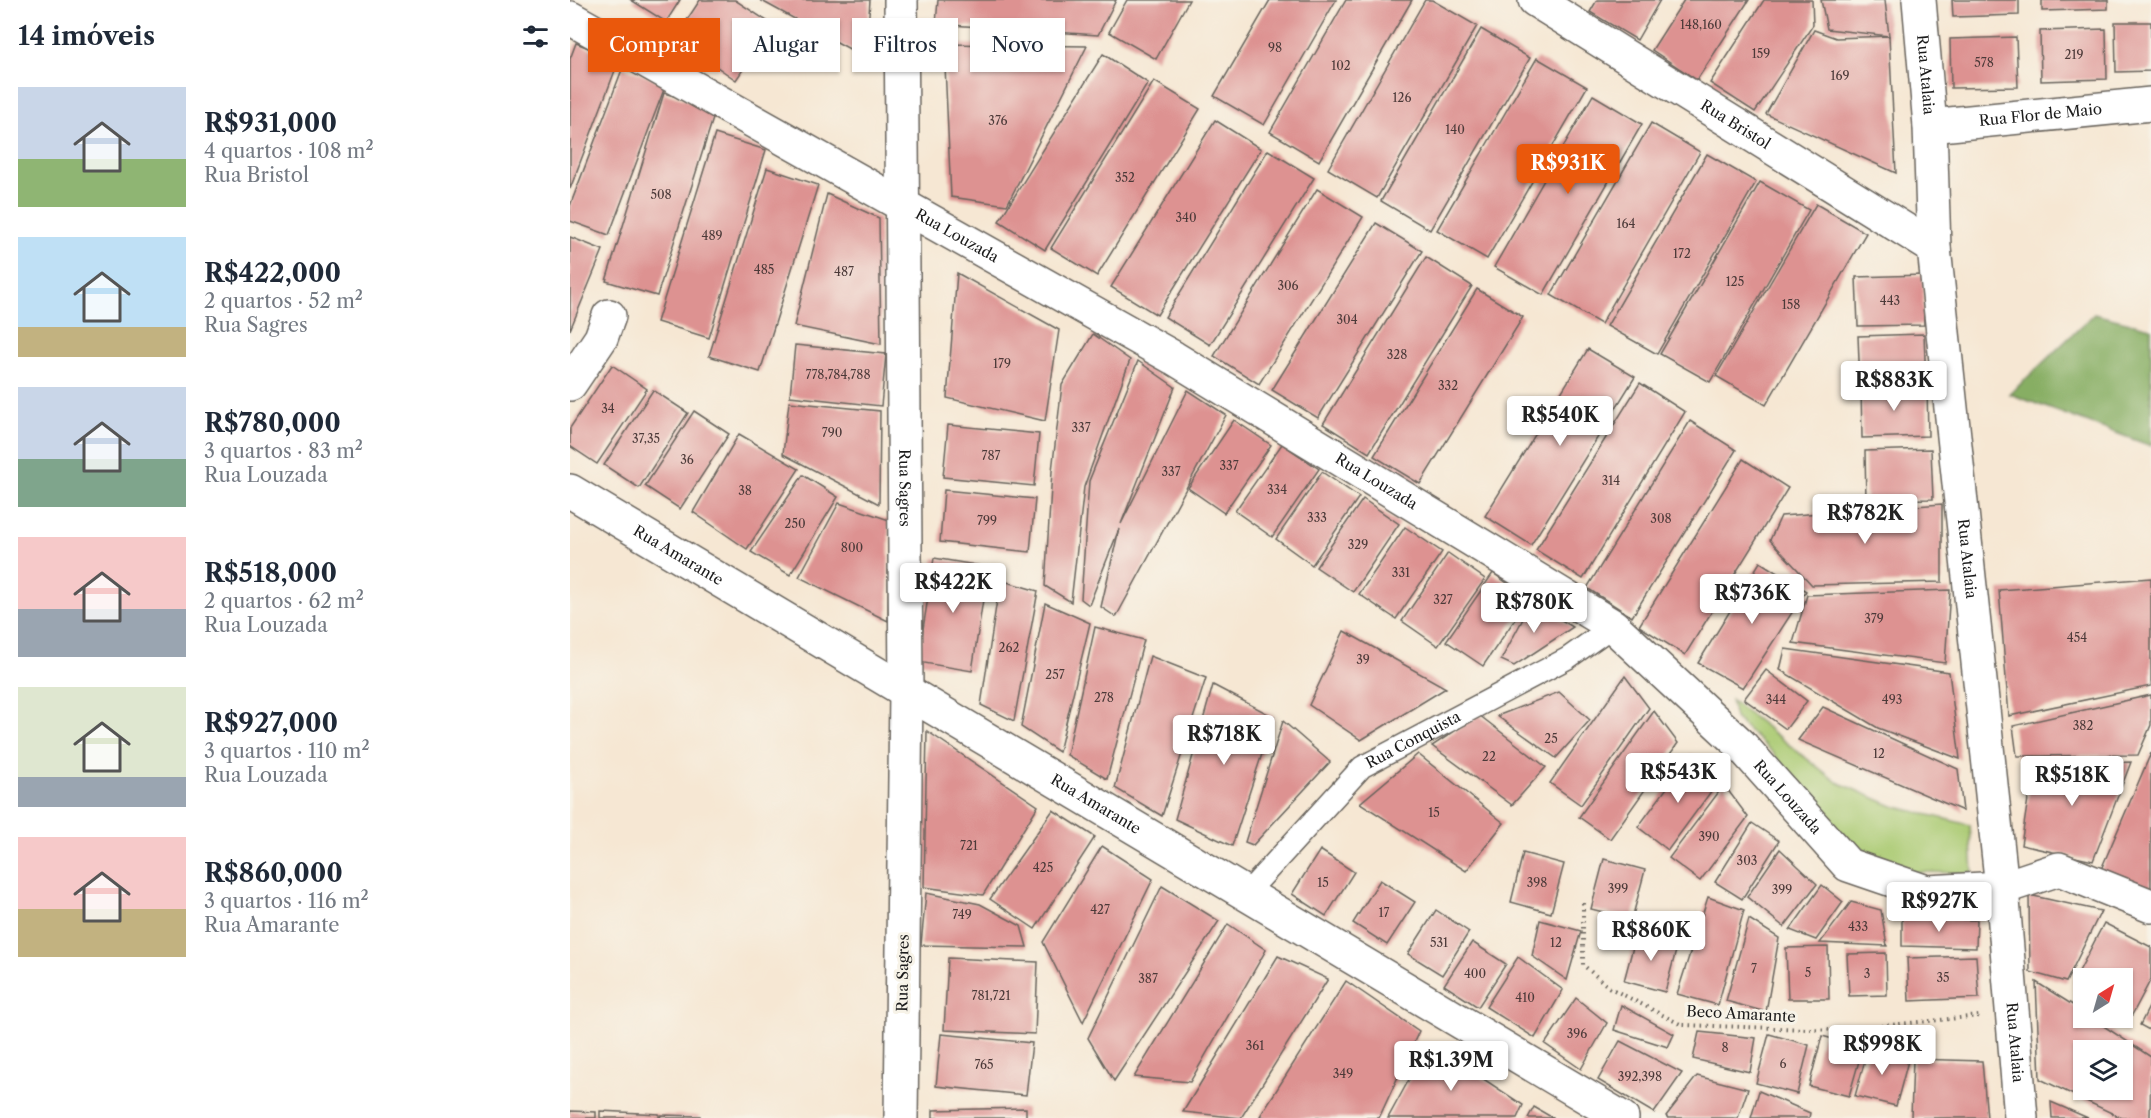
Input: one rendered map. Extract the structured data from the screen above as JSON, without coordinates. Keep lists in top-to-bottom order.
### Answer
{
  "streets": {
    "street": [
      "Rua Atalaia",
      "Rua Flor de Maio",
      "Rua Bristol",
      "Rua Louzada",
      "Rua Sagres",
      "Rua Amarante"
    ],
    "lane": ["Rua Conquista"],
    "path": ["Beco Amarante"]
  },
  "crossings": [
    ["Rua Atalaia", "Rua Flor de Maio"],
    ["Rua Atalaia", "Rua Bristol"],
    ["Rua Atalaia", "Rua Louzada"],
    ["Rua Atalaia", "Beco Amarante"],
    ["Rua Louzada", "Rua Sagres"],
    ["Rua Louzada", "Rua Conquista"],
    ["Rua Sagres", "Rua Amarante"],
    ["Rua Amarante", "Rua Conquista"]
  ],
  "house_numbers": [
    "148,160",
    "98",
    "159",
    "219",
    "578",
    "102",
    "169",
    "126",
    "376",
    "140",
    "352",
    "508",
    "340",
    "164",
    "489",
    "172",
    "485",
    "487",
    "125",
    "306",
    "443",
    "158",
    "304",
    "328",
    "179",
    "778,784,788",
    "332",
    "34",
    "337",
    "790",
    "37,35",
    "787",
    "36",
    "337",
    "337",
    "314",
    "334",
    "38",
    "333",
    "308",
    "799",
    "250",
    "329",
    "800",
    "331",
    "327",
    "379",
    "454",
    "262",
    "39",
    "257",
    "278",
    "344",
    "493",
    "382",
    "25",
    "12",
    "22",
    "15",
    "390",
    "721",
    "303",
    "425",
    "15",
    "398",
    "399",
    "399",
    "427",
    "17",
    "749",
    "433",
    "531",
    "12",
    "7",
    "5",
    "400",
    "3",
    "35",
    "387",
    "781,721",
    "410",
    "396",
    "361",
    "8",
    "6",
    "765",
    "349",
    "392,398"
  ],
  "north": "top right",
  "page": {
    "heading": "14 imóveis",
    "chip": [
      "Comprar",
      "Alugar",
      "Filtros",
      "Novo"
    ],
    "list": [
      {
        "name": "R$931,000",
        "note": "4 quartos · 108 m² · Rua Bristol"
      },
      {
        "name": "R$422,000",
        "note": "2 quartos · 52 m² · Rua Sagres"
      },
      {
        "name": "R$780,000",
        "note": "3 quartos · 83 m² · Rua Louzada"
      },
      {
        "name": "R$518,000",
        "note": "2 quartos · 62 m² · Rua Louzada"
      },
      {
        "name": "R$927,000",
        "note": "3 quartos · 110 m² · Rua Louzada"
      },
      {
        "name": "R$860,000",
        "note": "3 quartos · 116 m² · Rua Amarante"
      }
    ],
    "price": [
      "R$931K",
      "R$883K",
      "R$540K",
      "R$782K",
      "R$422K",
      "R$736K",
      "R$780K",
      "R$718K",
      "R$543K",
      "R$518K",
      "R$927K",
      "R$860K",
      "R$998K",
      "R$1.39M"
    ]
  }
}
